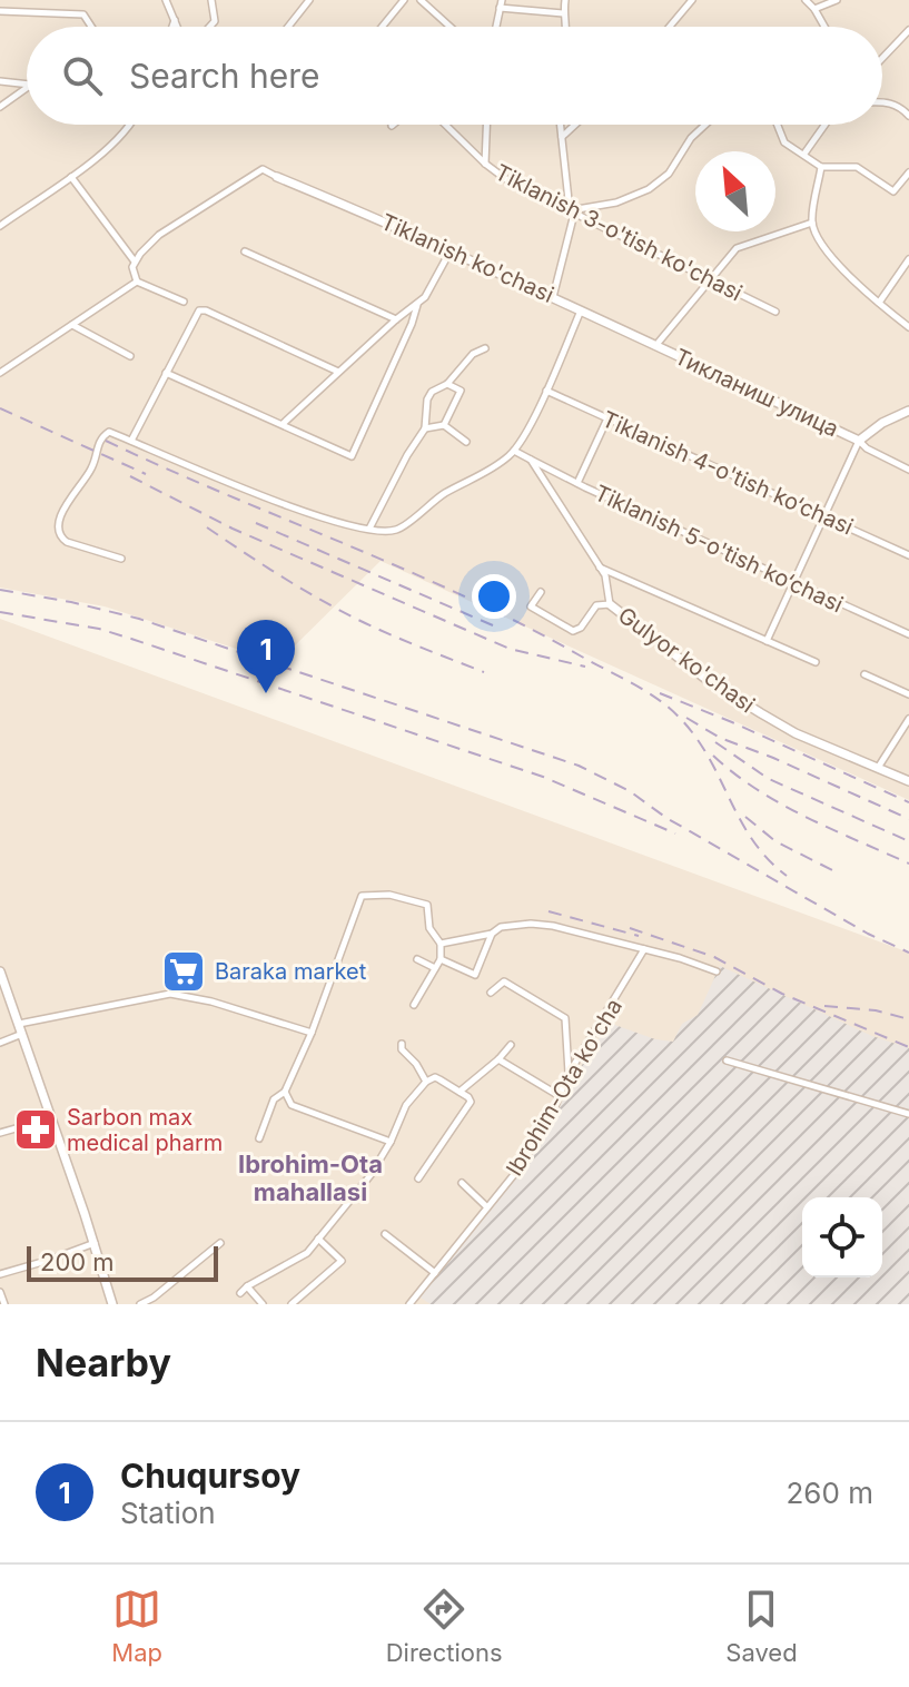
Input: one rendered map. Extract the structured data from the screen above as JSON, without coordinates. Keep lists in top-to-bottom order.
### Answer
{
  "streets": {
    "street": [
      "Tiklanish 3-o'tish ko'chasi",
      "Tiklanish ko'chasi",
      "Тикланиш улица",
      "Tiklanish 4-o'tish ko‘chasi",
      "Tiklanish 5-o'tish ko‘chasi",
      "Gulyor ko'chasi",
      "Ibrohim-Ota ko'cha"
    ]
  },
  "crossings": [
    ["Tiklanish ko'chasi", "Тикланиш улица"]
  ],
  "districts": ["Ibrohim-Ota mahallasi"],
  "places": {
    "supermarket": ["Baraka market"],
    "pharmacy": ["Sarbon max medical pharm"]
  },
  "scale_bar": "200 m",
  "north": "top left",
  "page": {
    "search": "Search here",
    "pins": "1",
    "scale": "200 m",
    "heading": "Nearby",
    "list": [
      {
        "mark": "1",
        "name": "Chuqursoy",
        "note": "Station",
        "value": "260 m"
      }
    ],
    "nav": ["Map", "Directions", "Saved"]
  }
}
